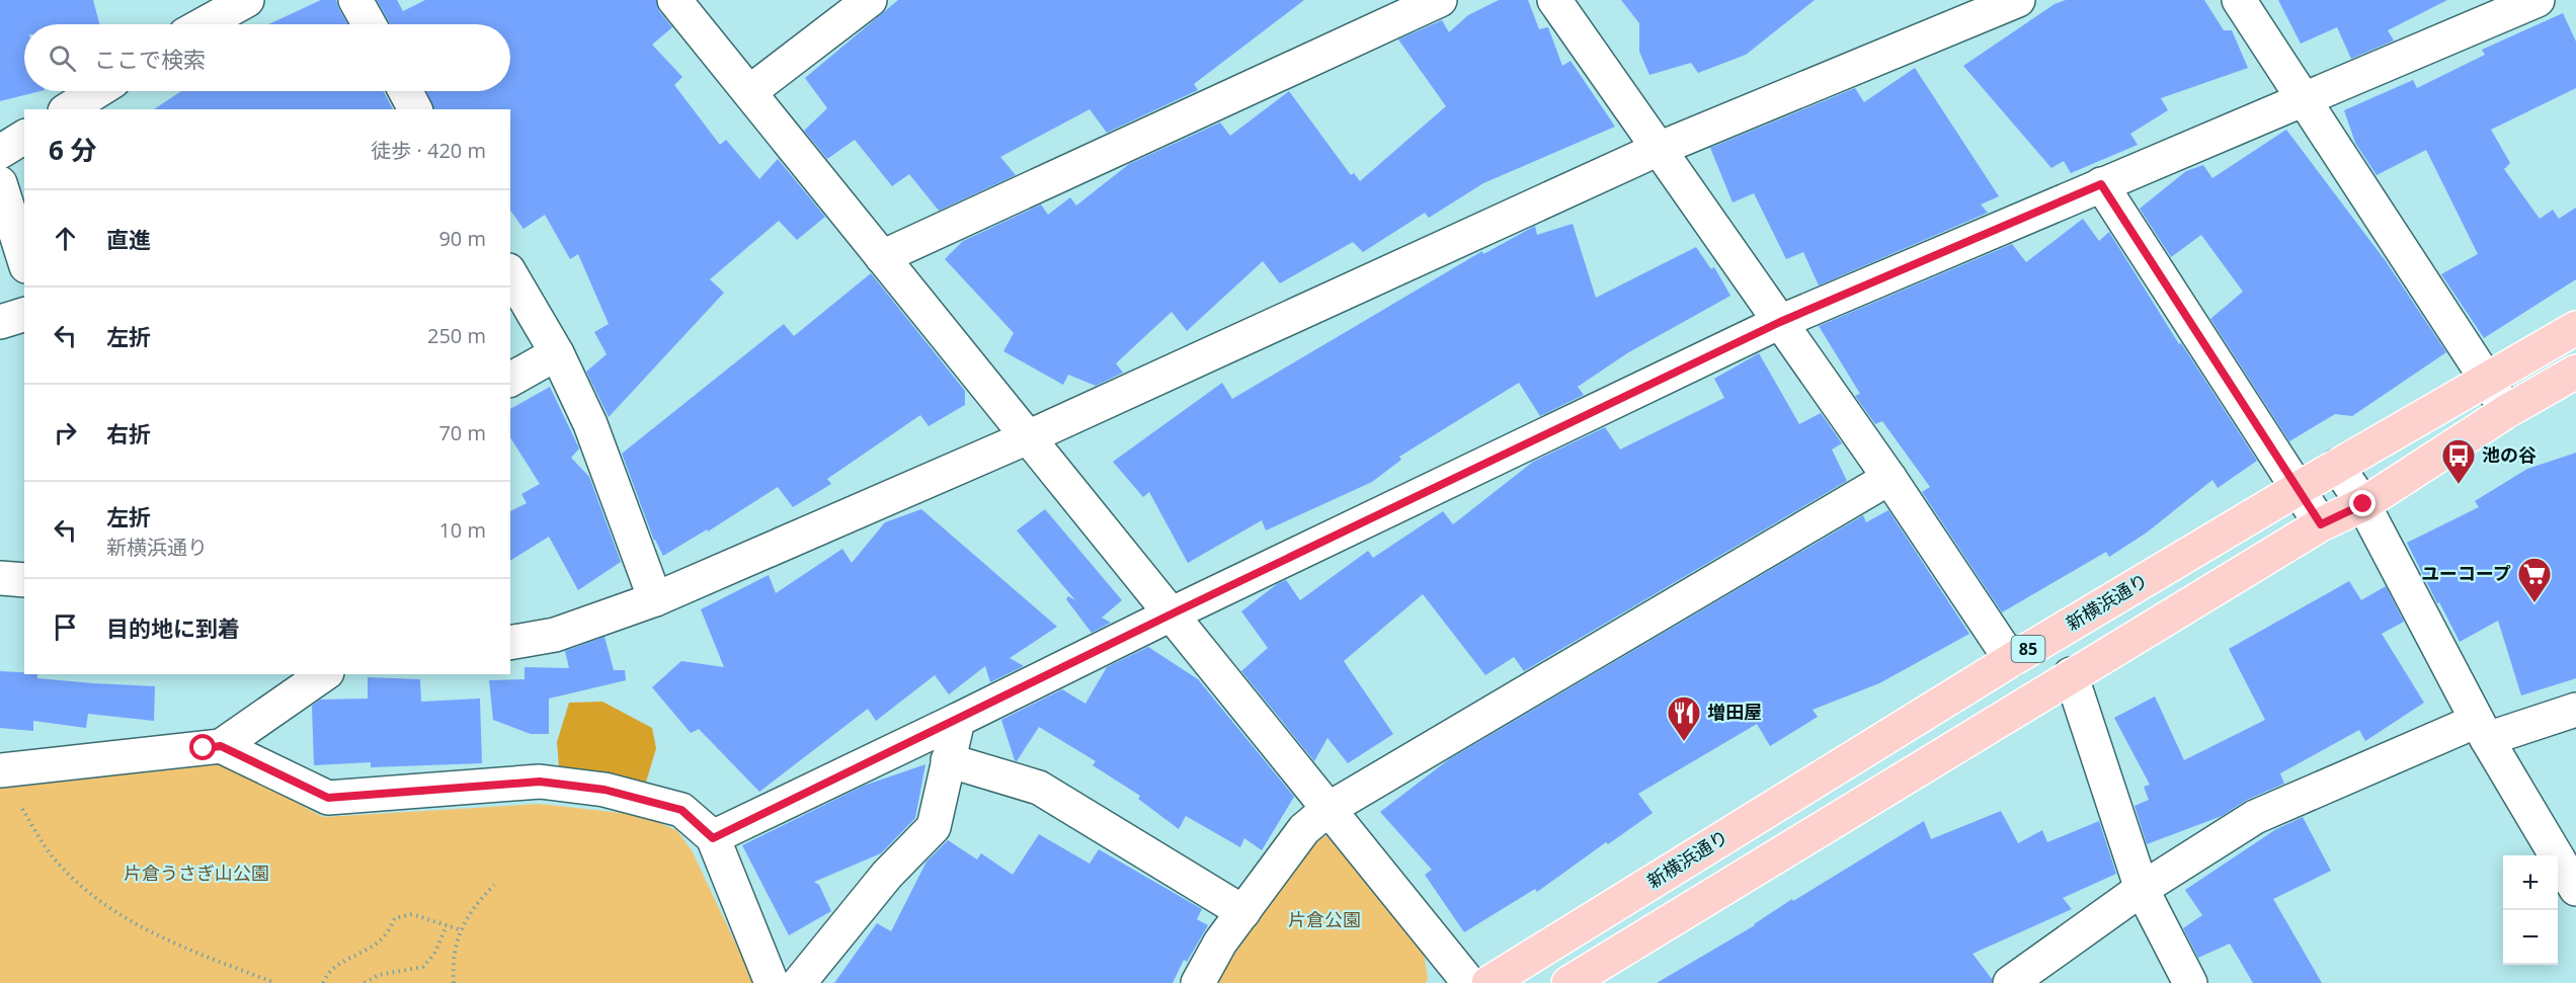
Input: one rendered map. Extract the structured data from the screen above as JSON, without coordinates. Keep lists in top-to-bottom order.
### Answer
{
  "streets": {
    "main road": ["新横浜通り", "85"]
  },
  "parks": ["片倉うさぎ山公園", "片倉公園"],
  "places": {
    "bus stop": ["池の谷"],
    "supermarket": ["ユーコープ"],
    "restaurant": ["増田屋"]
  },
  "page": {
    "search": "ここで検索",
    "heading": ["6 分", "徒歩 · 420 m"],
    "list": [
      ["直進", "90 m"],
      ["左折", "250 m"],
      ["右折", "70 m"],
      ["左折", "新横浜通り", "10 m"],
      "目的地に到着"
    ],
    "map_buttons": ["+", "−"]
  }
}
